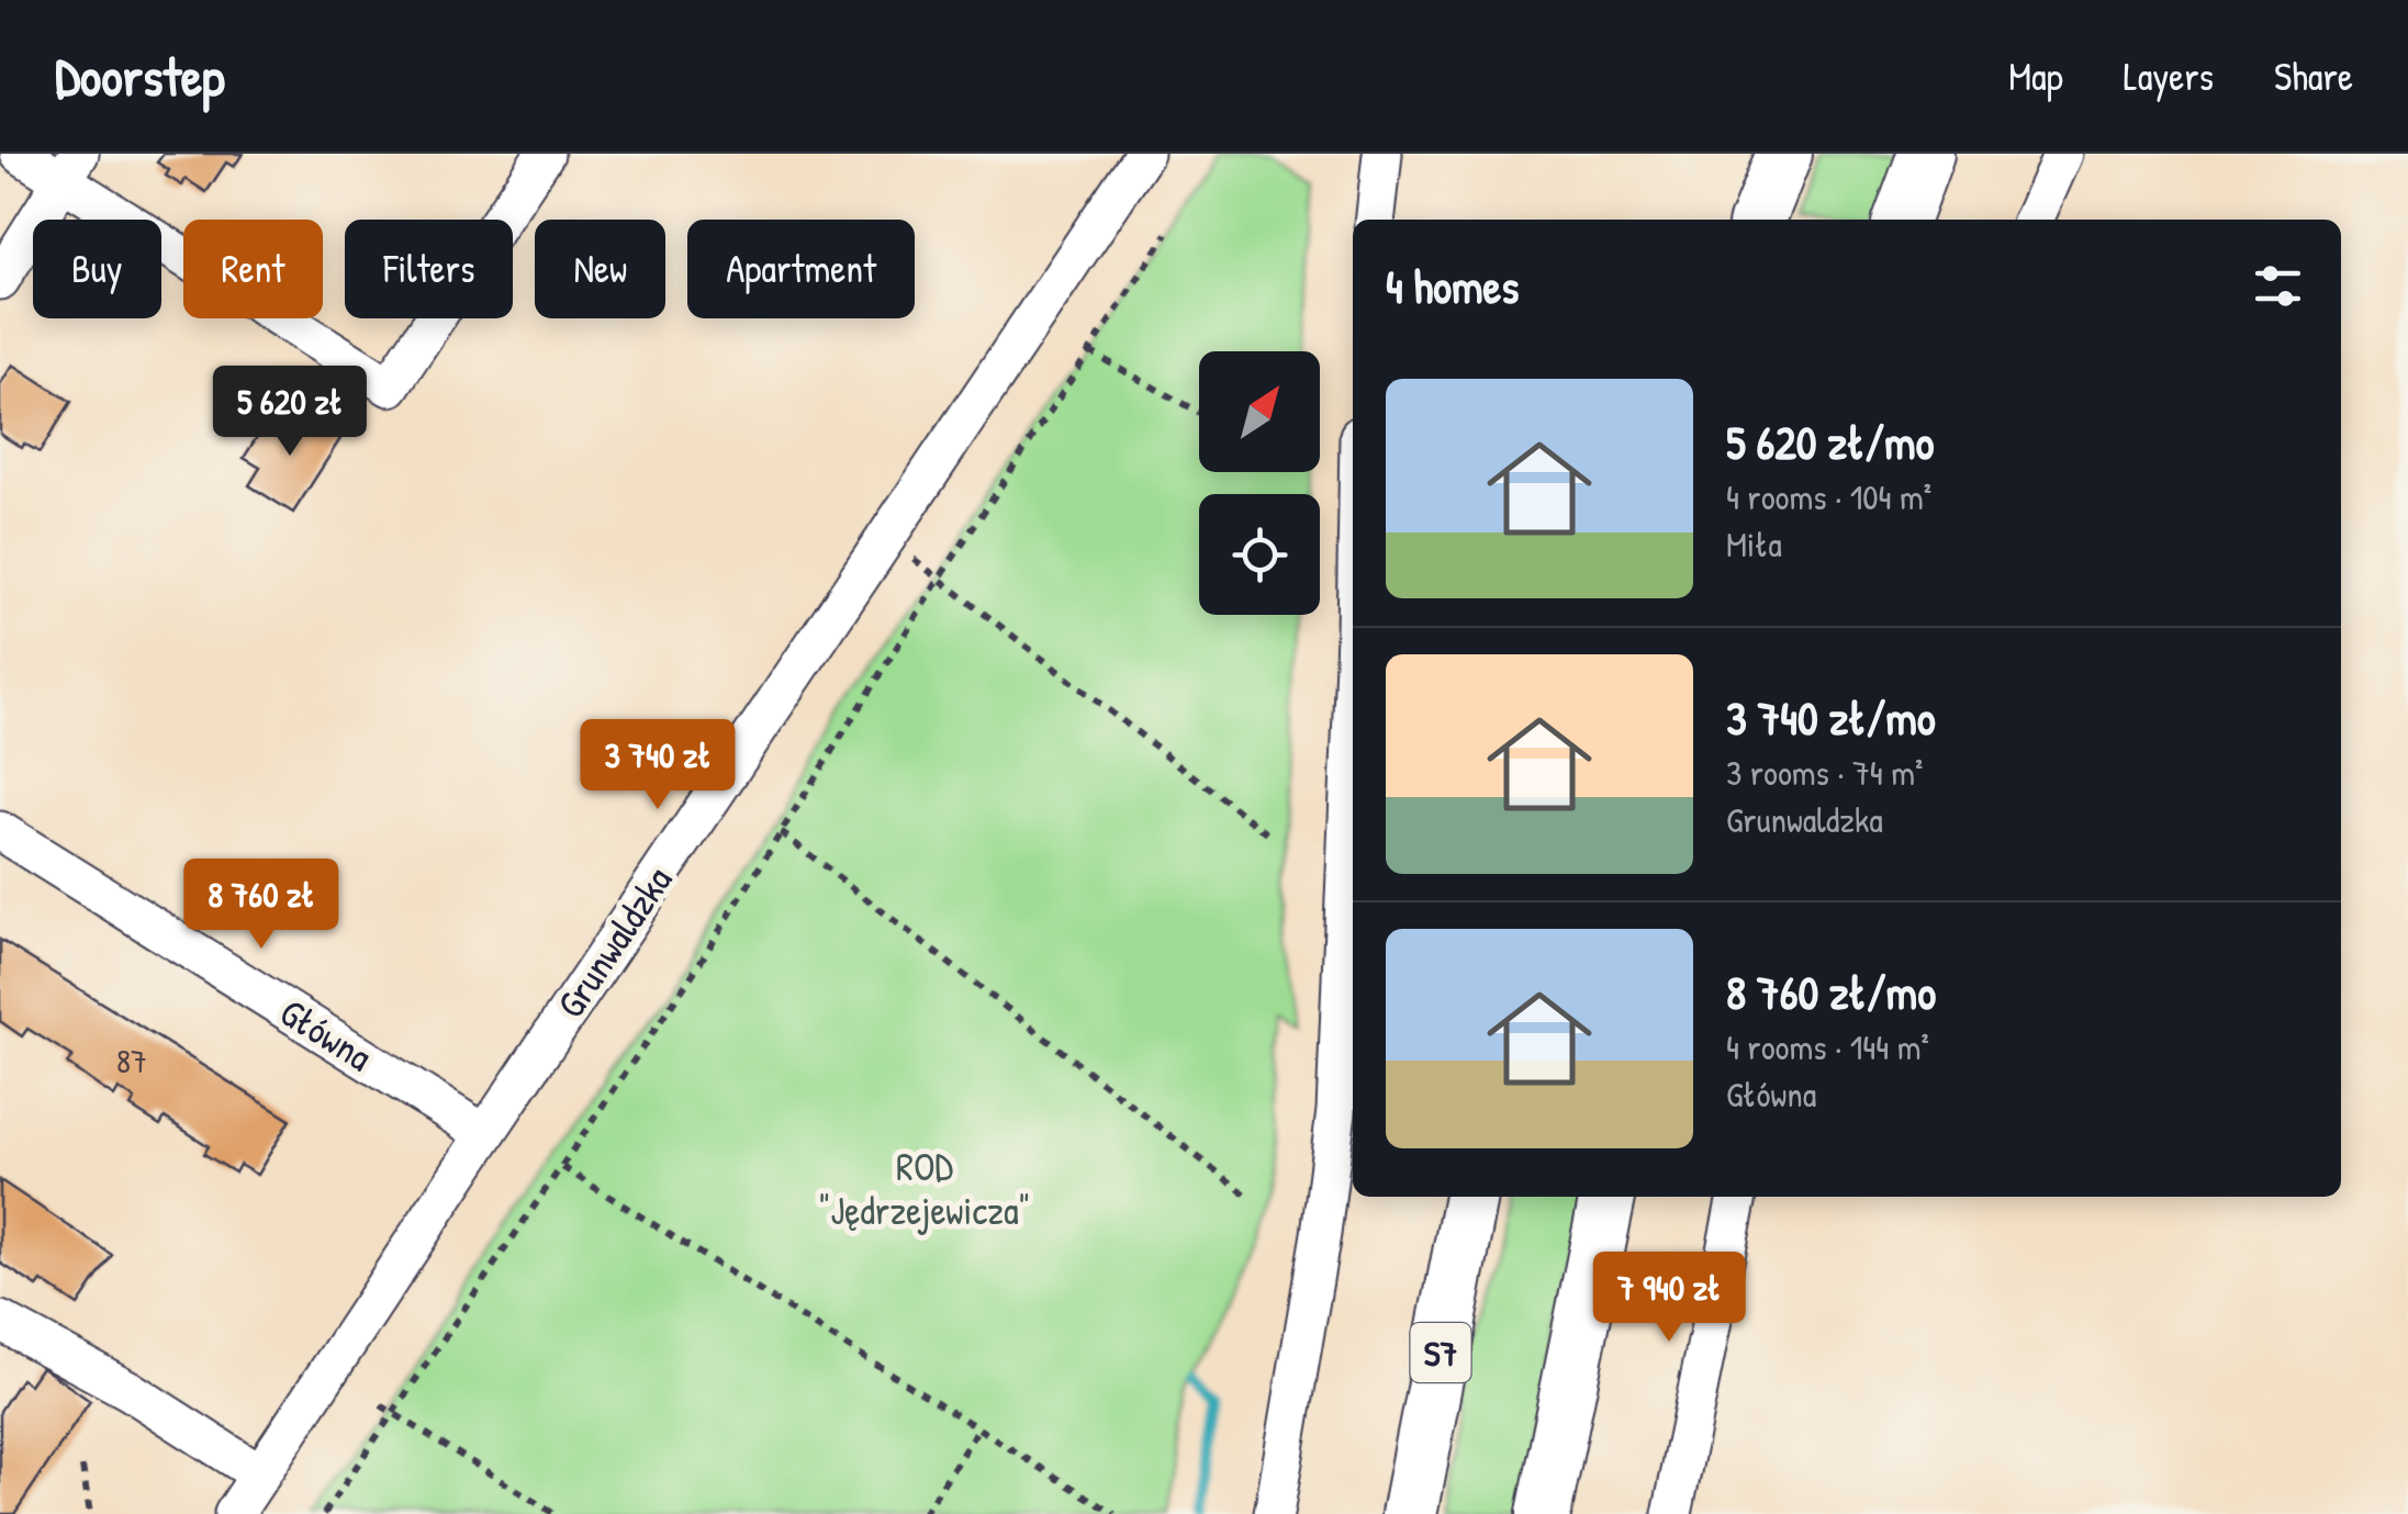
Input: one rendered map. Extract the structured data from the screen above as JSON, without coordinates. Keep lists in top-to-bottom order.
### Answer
{
  "streets": {
    "highway": ["S7"],
    "street": ["Grunwaldzka", "Główna"]
  },
  "crossings": [
    ["Grunwaldzka", "Główna"]
  ],
  "parks": ["ROD \"Jędrzejewicza\""],
  "house_numbers": ["87"],
  "north": "top right",
  "page": {
    "header": "Doorstep",
    "nav": ["Map", "Layers", "Share"],
    "chip": [
      "Buy",
      "Rent",
      "Filters",
      "New",
      "Apartment"
    ],
    "heading": "4 homes",
    "list": [
      {
        "name": "5 620 zł/mo",
        "note": "4 rooms · 104 m² · Miła"
      },
      {
        "name": "3 740 zł/mo",
        "note": "3 rooms · 74 m² · Grunwaldzka"
      },
      {
        "name": "8 760 zł/mo",
        "note": "4 rooms · 144 m² · Główna"
      }
    ],
    "price": [
      "5 620 zł",
      "3 740 zł",
      "8 760 zł",
      "7 940 zł"
    ]
  }
}
